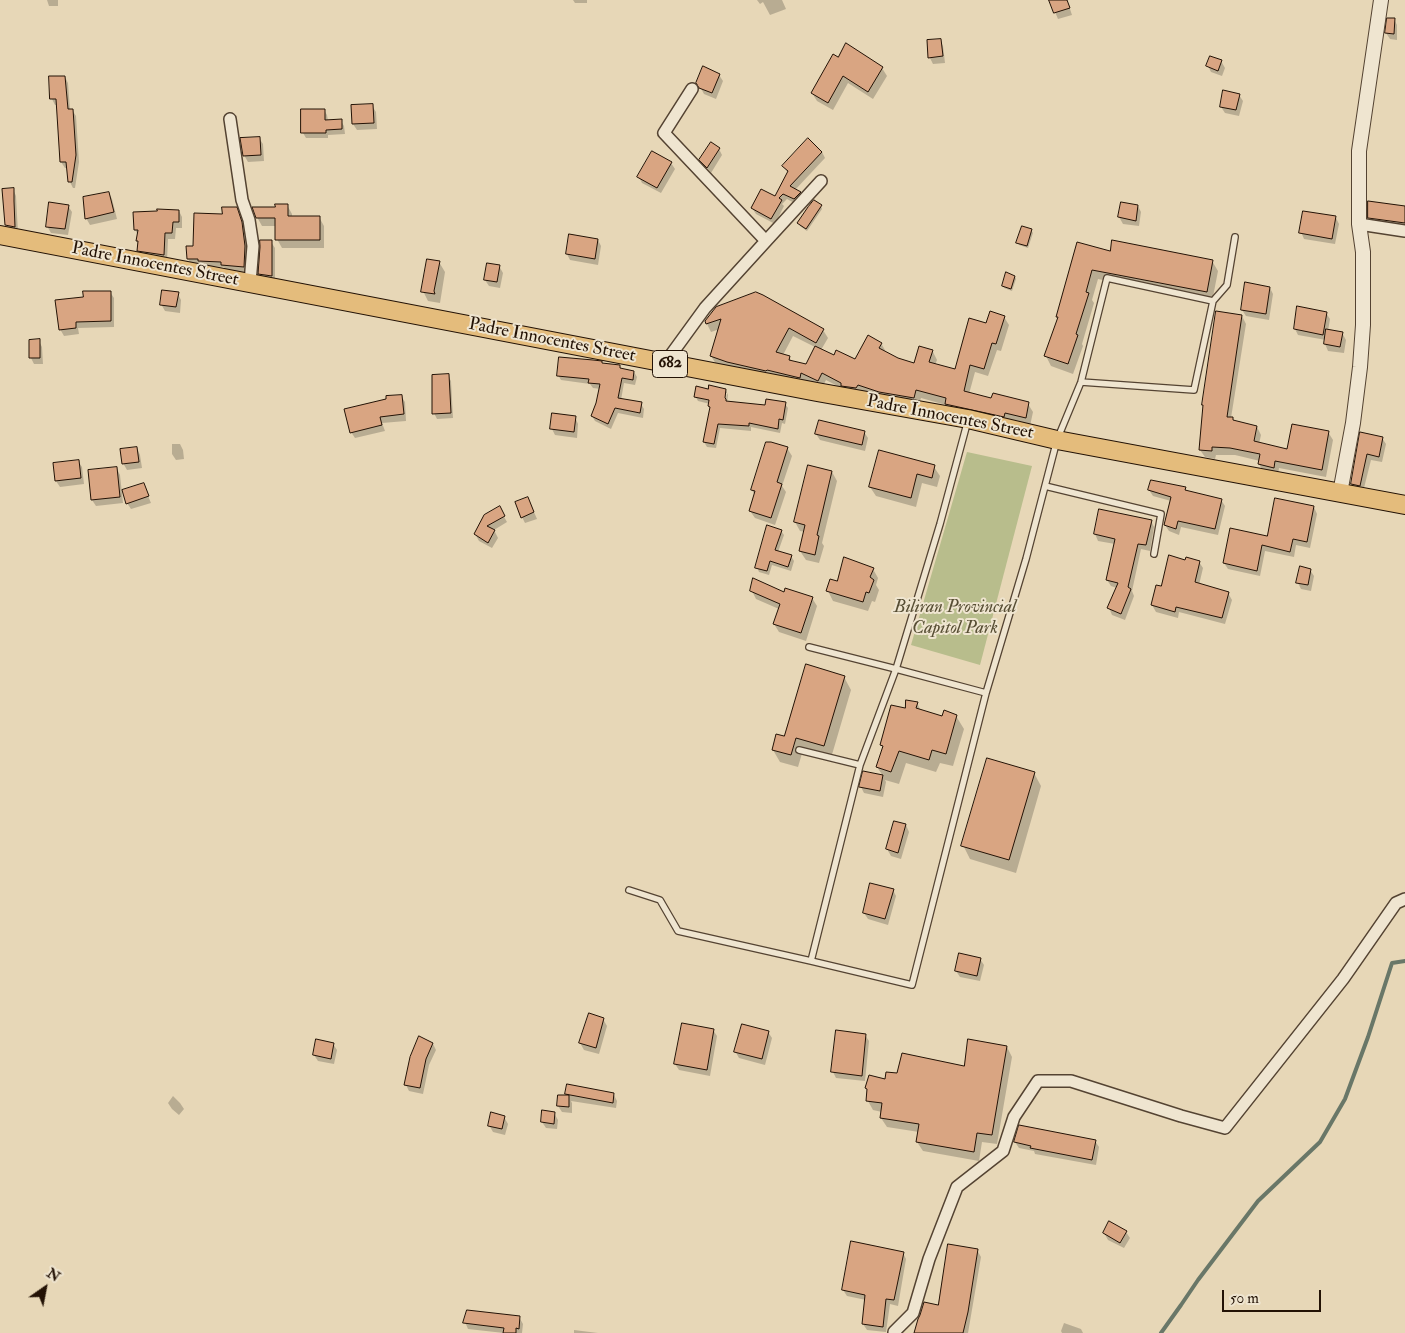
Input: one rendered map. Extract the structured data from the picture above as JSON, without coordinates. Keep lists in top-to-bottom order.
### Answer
{
  "streets": {
    "main road": ["Padre Innocentes Street", "682"]
  },
  "crossings": [
    ["Padre Innocentes Street", "682"]
  ],
  "parks": ["Biliran Provincial Capitol Park"],
  "scale_bar": "50 m",
  "north": "top right"
}
